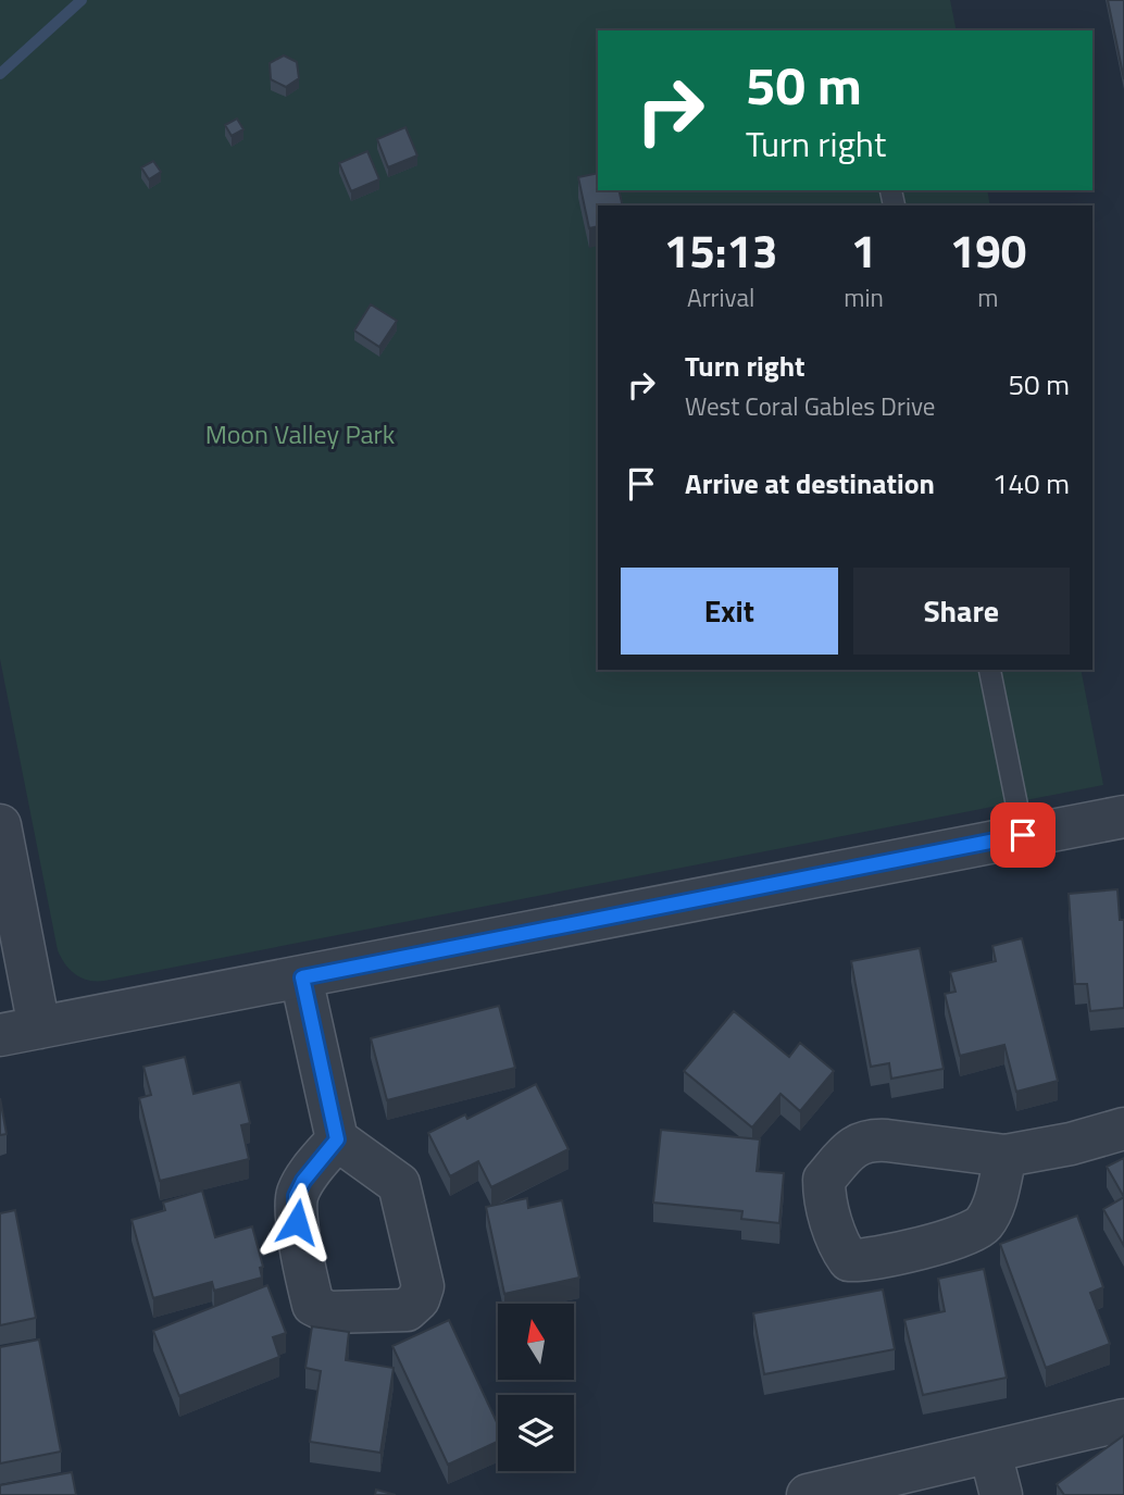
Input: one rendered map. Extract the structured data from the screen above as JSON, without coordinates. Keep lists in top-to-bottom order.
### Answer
{
  "parks": ["Moon Valley Park"],
  "north": "top",
  "page": {
    "turn": ["50 m", "Turn right"],
    "eta": [
      "15:13",
      "Arrival",
      "1",
      "min",
      "190",
      "m"
    ],
    "list": [
      {
        "name": "Turn right",
        "note": "West Coral Gables Drive",
        "value": "50 m"
      },
      {
        "name": "Arrive at destination",
        "value": "140 m"
      }
    ],
    "buttons": ["Exit", "Share"]
  }
}
